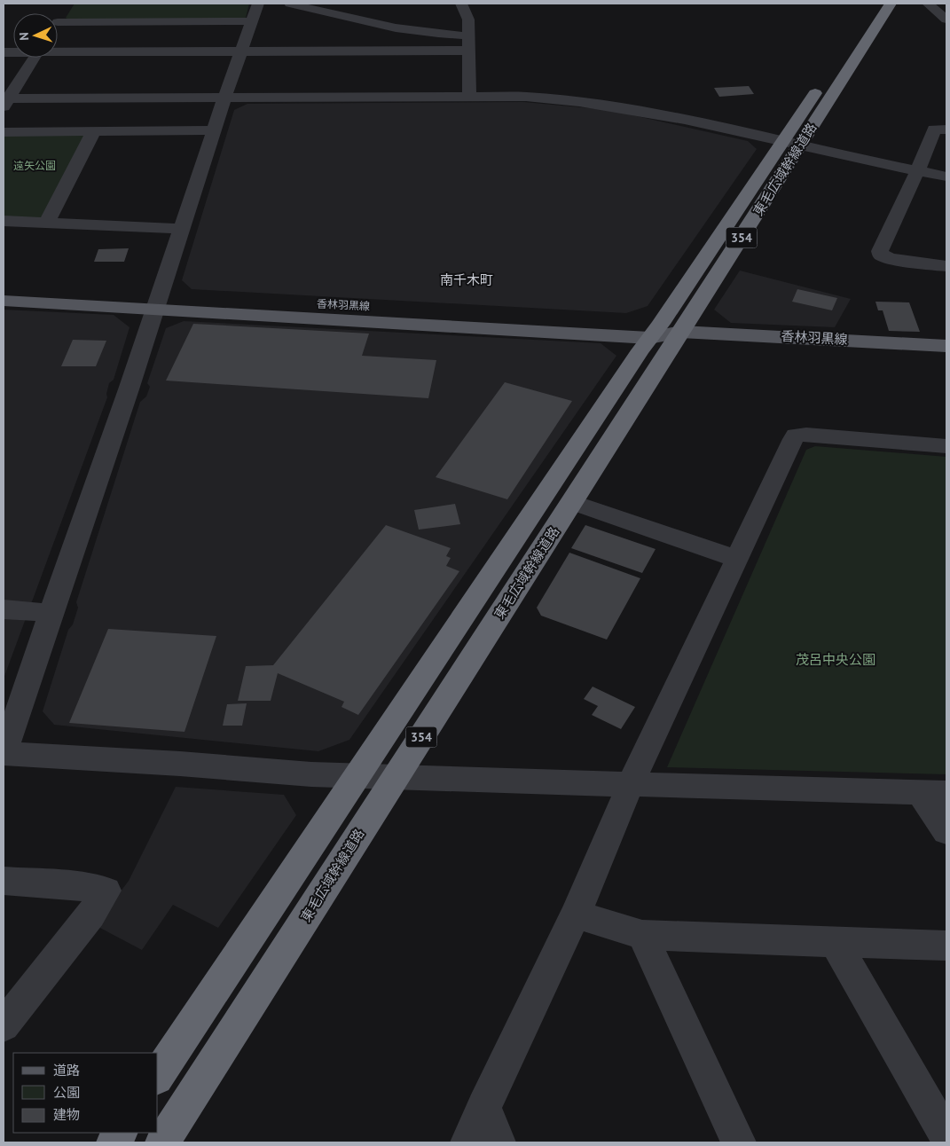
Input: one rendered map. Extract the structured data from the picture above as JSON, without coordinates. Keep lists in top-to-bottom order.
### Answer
{
  "streets": {
    "highway": ["東毛広域幹線道路", "354"],
    "main road": ["香林羽黒線"]
  },
  "crossings": [
    ["東毛広域幹線道路", "香林羽黒線"]
  ],
  "districts": ["南千木町"],
  "parks": ["遠矢公園", "茂呂中央公園"],
  "legend": ["道路", "公園", "建物"],
  "north": "left"
}
